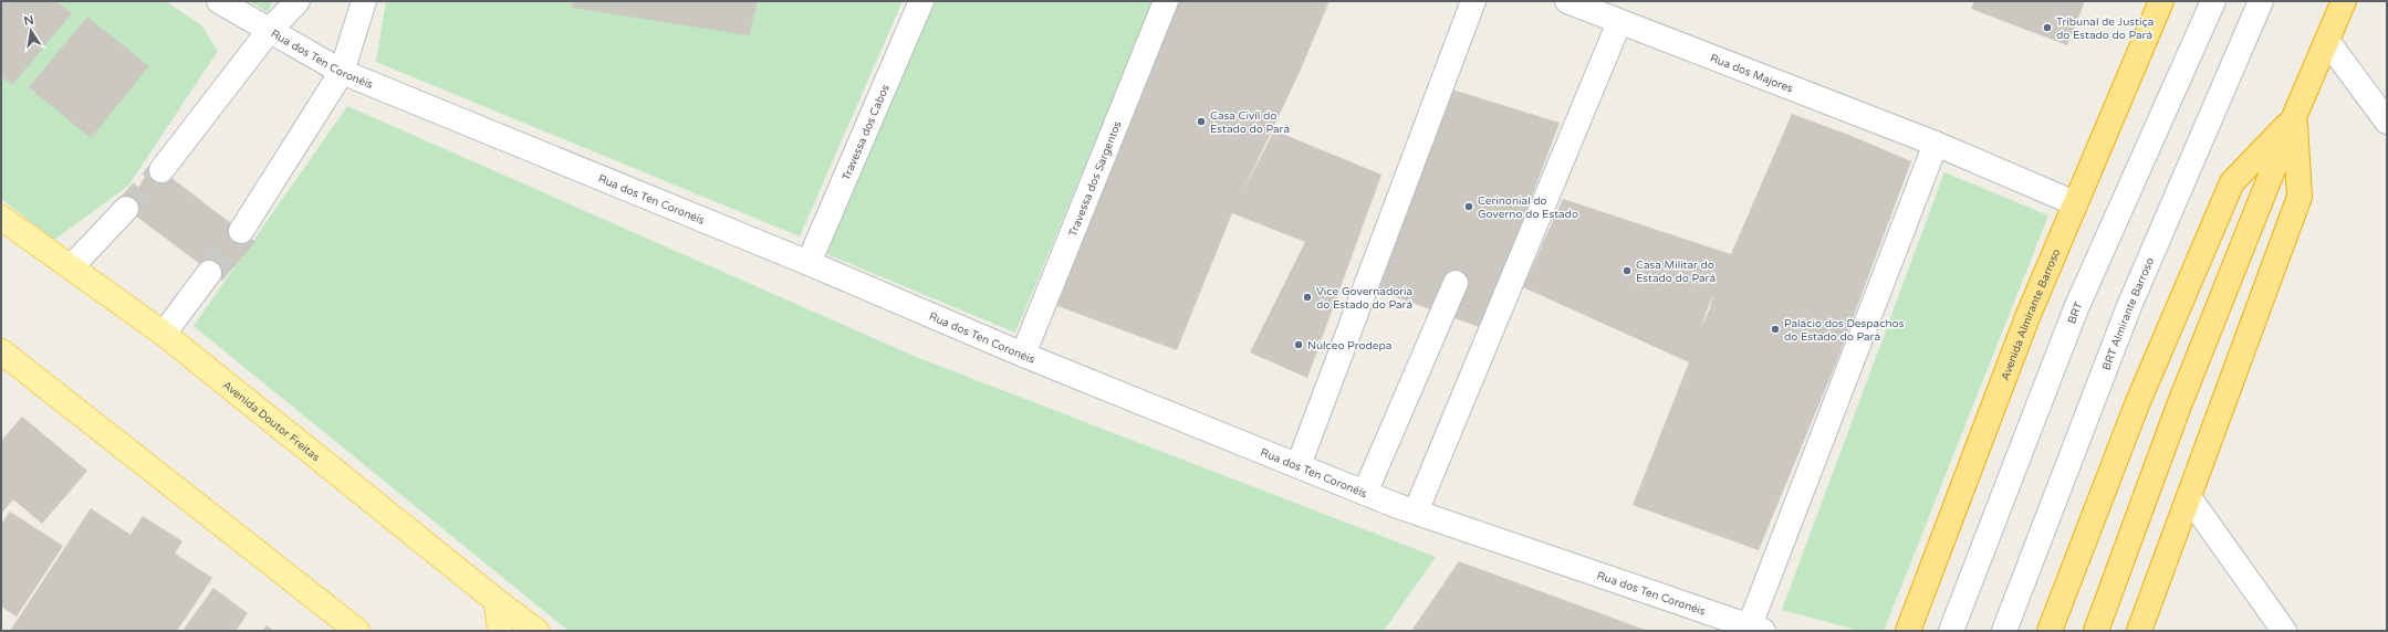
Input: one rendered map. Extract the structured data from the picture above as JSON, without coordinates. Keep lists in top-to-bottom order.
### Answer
{
  "streets": {
    "highway": ["Avenida Almirante Barroso"],
    "main road": ["Avenida Doutor Freitas"],
    "street": [
      "Rua dos Ten Coronéis",
      "Rua dos Majores",
      "Travessa dos Cabos",
      "Travessa dos Sargentos",
      "BRT",
      "BRT Almirante Barroso"
    ]
  },
  "crossings": [
    ["Rua dos Ten Coronéis", "Travessa dos Cabos"],
    ["Rua dos Ten Coronéis", "Travessa dos Sargentos"],
    ["Rua dos Majores", "Avenida Almirante Barroso"]
  ],
  "places": [
    "Tribunal de Justiça do Estado do Pará",
    "Casa Civíl do Estado do Pará",
    "Cerinonial do Governo do Estado",
    "Casa Militar do Estado do Pará",
    "Vice Governadoria do Estado do Pará",
    "Palácio dos Despachos do Estado do Pará",
    "Núlceo Prodepa"
  ],
  "north": "top"
}
